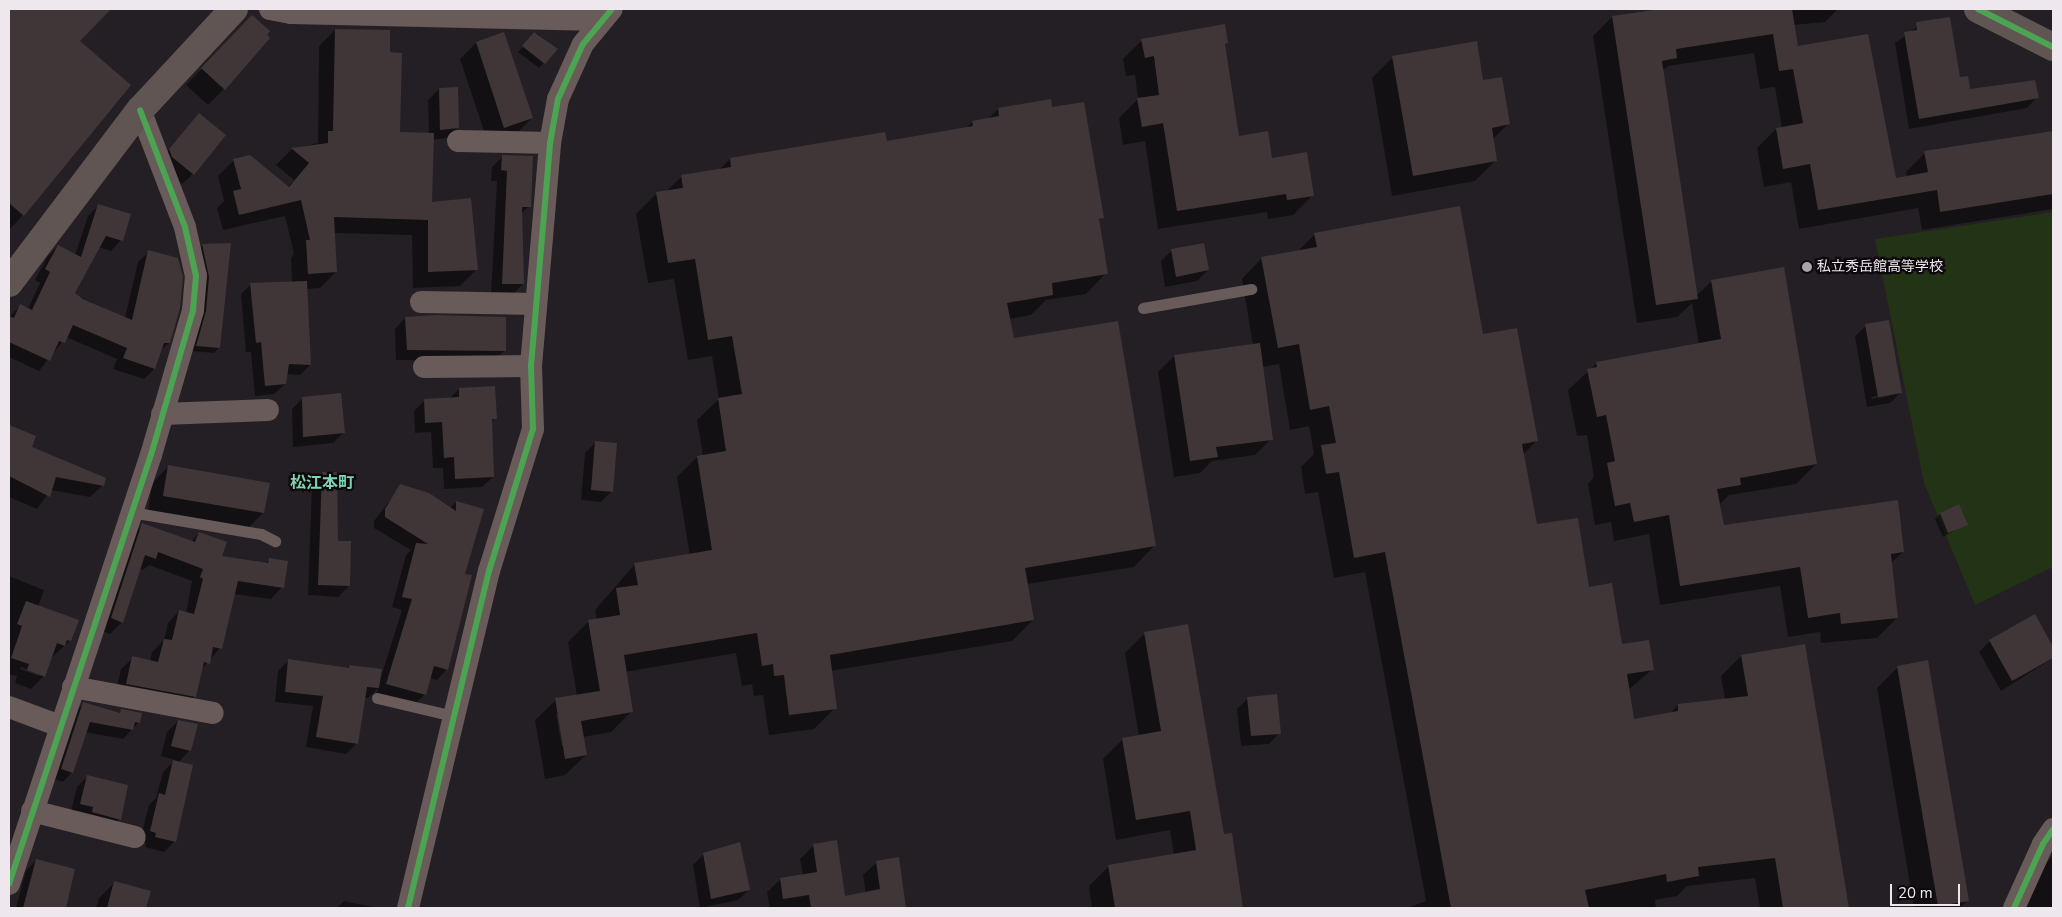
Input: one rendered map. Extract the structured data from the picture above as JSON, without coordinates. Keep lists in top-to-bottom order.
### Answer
{
  "districts": ["松江本町"],
  "places": ["私立秀岳館高等学校"],
  "scale_bar": "20 m"
}
